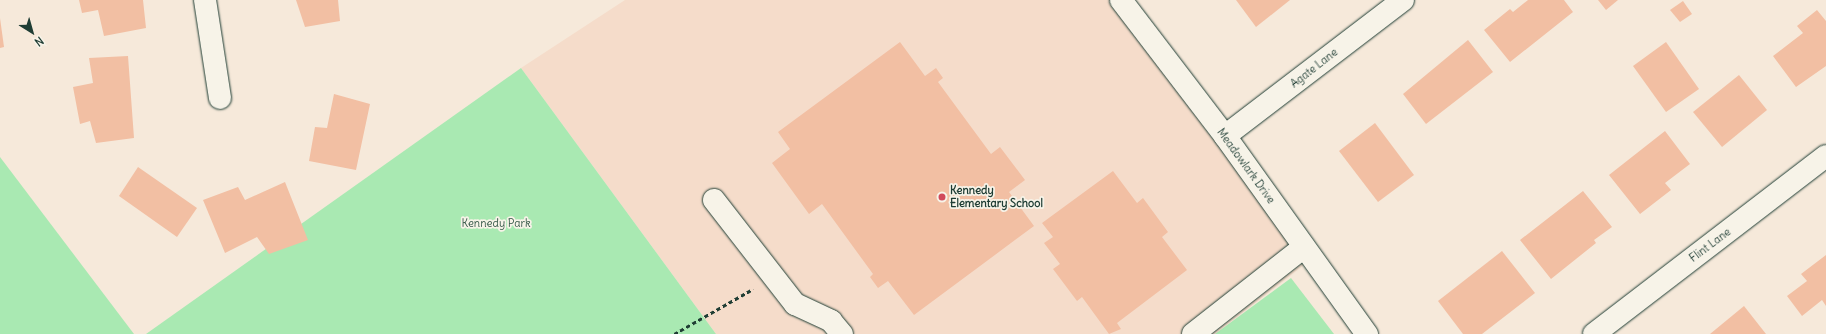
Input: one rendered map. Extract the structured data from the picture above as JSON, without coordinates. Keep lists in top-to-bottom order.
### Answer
{
  "streets": {
    "street": ["Agate Lane", "Meadowlark Drive", "Flint Lane"]
  },
  "crossings": [
    ["Agate Lane", "Meadowlark Drive"]
  ],
  "parks": ["Kennedy Park"],
  "places": ["Kennedy Elementary School"],
  "north": "bottom right"
}
